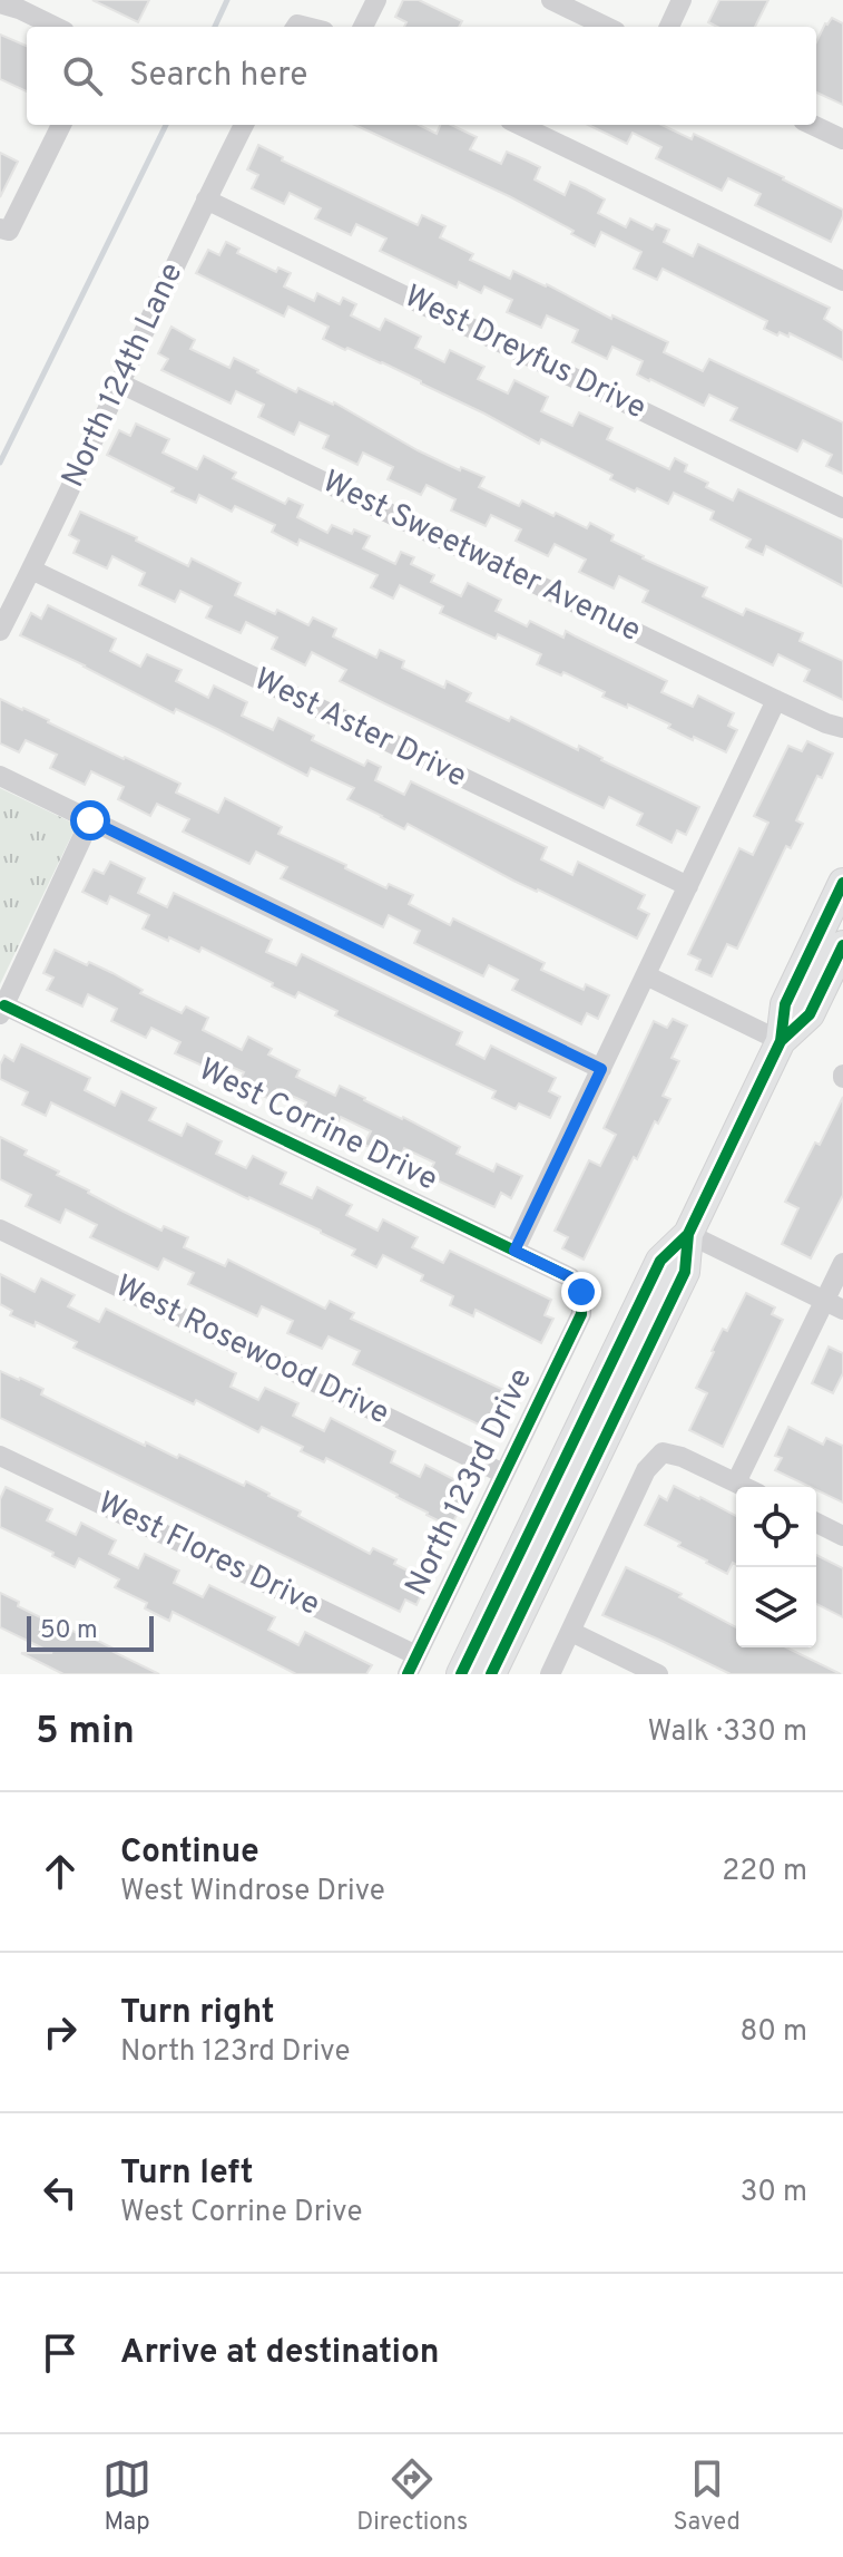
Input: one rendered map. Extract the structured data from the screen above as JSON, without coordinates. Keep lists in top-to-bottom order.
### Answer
{
  "streets": {
    "street": [
      "West Dreyfus Drive",
      "North 124th Lane",
      "West Sweetwater Avenue",
      "West Aster Drive",
      "West Corrine Drive",
      "West Rosewood Drive",
      "North 123rd Drive",
      "West Flores Drive"
    ]
  },
  "crossings": [
    ["West Dreyfus Drive", "North 124th Lane"],
    ["North 124th Lane", "West Sweetwater Avenue"],
    ["North 124th Lane", "West Aster Drive"],
    ["West Corrine Drive", "North 123rd Drive"],
    ["West Rosewood Drive", "North 123rd Drive"],
    ["North 123rd Drive", "West Flores Drive"]
  ],
  "scale_bar": "50 m",
  "page": {
    "search": "Search here",
    "scale": "50 m",
    "heading": ["5 min", "Walk · 330 m"],
    "list": [
      ["Continue", "West Windrose Drive", "220 m"],
      ["Turn right", "North 123rd Drive", "80 m"],
      ["Turn left", "West Corrine Drive", "30 m"],
      "Arrive at destination"
    ],
    "nav": ["Map", "Directions", "Saved"]
  }
}
